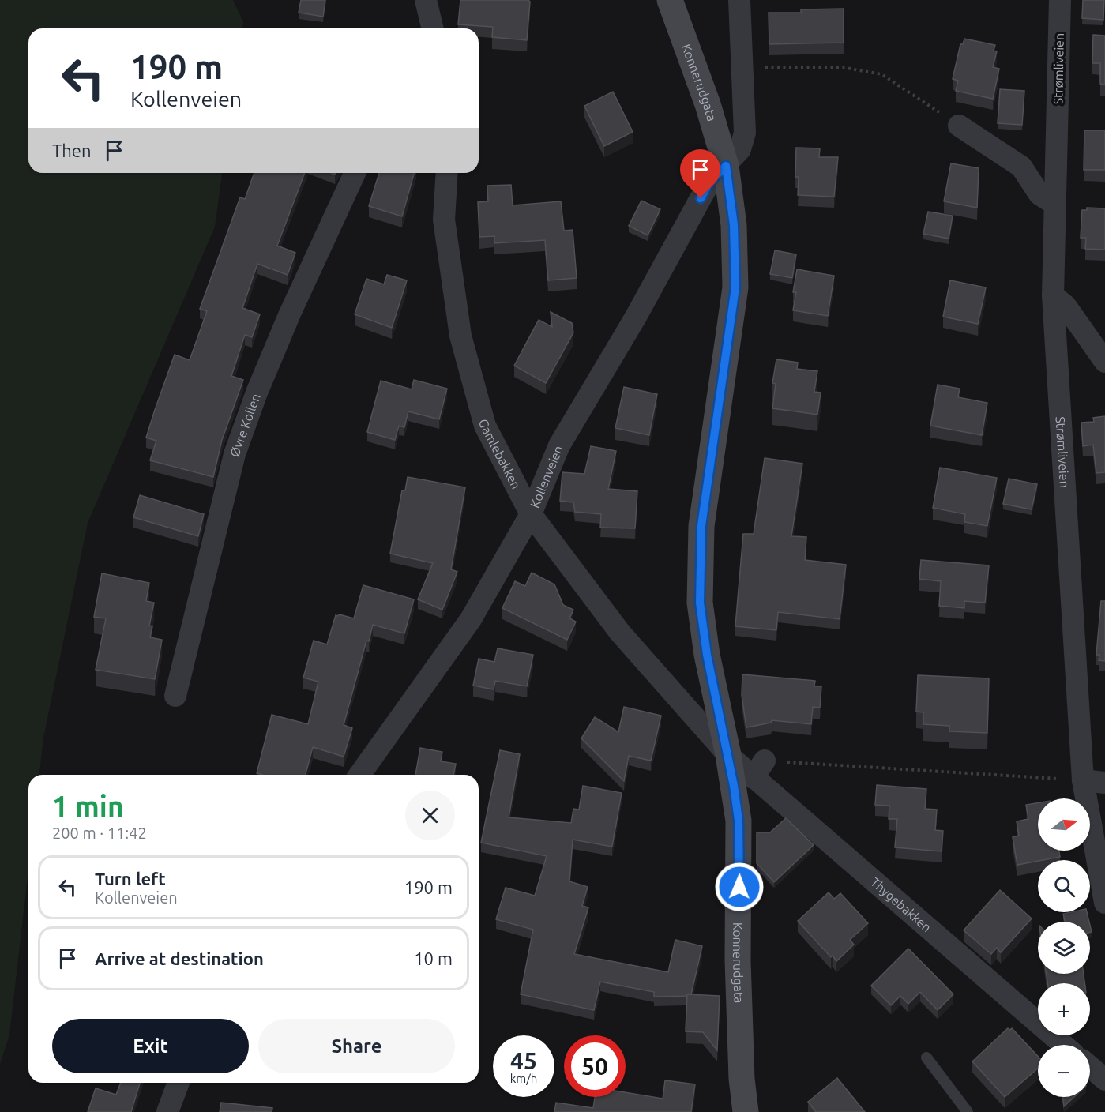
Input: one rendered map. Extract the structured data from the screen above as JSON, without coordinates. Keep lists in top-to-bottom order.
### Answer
{
  "streets": {
    "main road": ["Konnerudgata"],
    "street": [
      "Strømliveien",
      "Øvre Kollen",
      "Gamlebakken",
      "Kollenveien",
      "Thygebakken"
    ]
  },
  "crossings": [
    ["Konnerudgata", "Gamlebakken"],
    ["Konnerudgata", "Kollenveien"],
    ["Konnerudgata", "Thygebakken"],
    ["Gamlebakken", "Kollenveien"],
    ["Gamlebakken", "Thygebakken"]
  ],
  "north": "right",
  "page": {
    "turn": ["190 m", "Kollenveien"],
    "then": "Then",
    "heading": ["1 min", "200 m · 11:42"],
    "map_buttons": ["+", "−"],
    "list": [
      {
        "name": "Turn left",
        "note": "Kollenveien",
        "value": "190 m"
      },
      {
        "name": "Arrive at destination",
        "value": "10 m"
      }
    ],
    "buttons": ["Exit", "Share"],
    "speed": "45 km/h",
    "limit": "50"
  }
}
